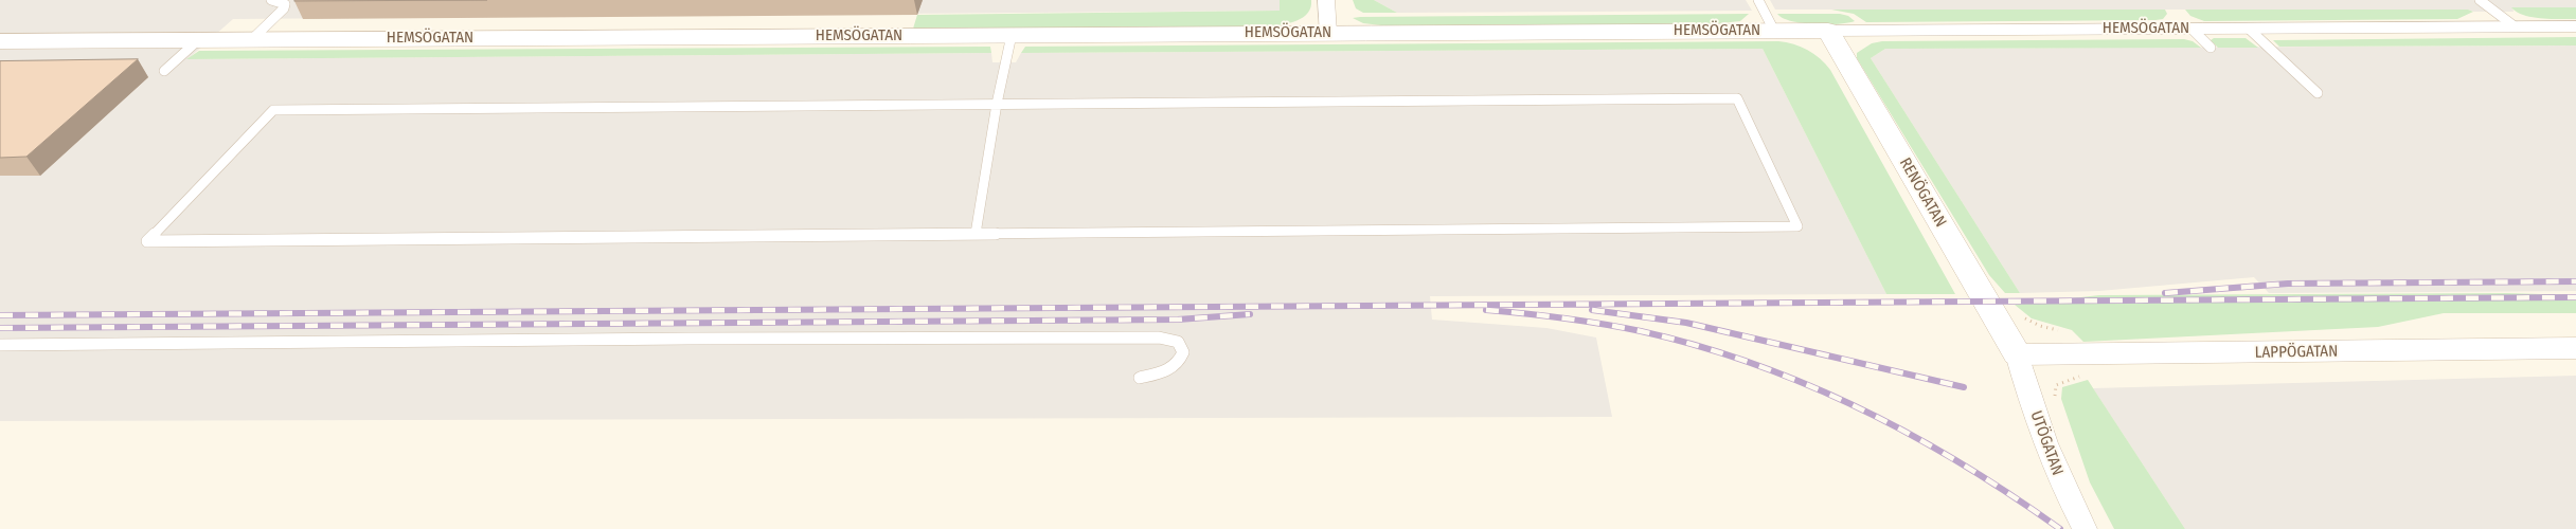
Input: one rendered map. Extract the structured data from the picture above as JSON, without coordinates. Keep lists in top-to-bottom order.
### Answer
{
  "streets": {
    "street": [
      "HEMSÖGATAN",
      "RENÖGATAN",
      "LAPPÖGATAN",
      "UTÖGATAN"
    ]
  },
  "crossings": [
    ["HEMSÖGATAN", "RENÖGATAN"],
    ["RENÖGATAN", "LAPPÖGATAN"],
    ["RENÖGATAN", "UTÖGATAN"],
    ["LAPPÖGATAN", "UTÖGATAN"]
  ]
}
